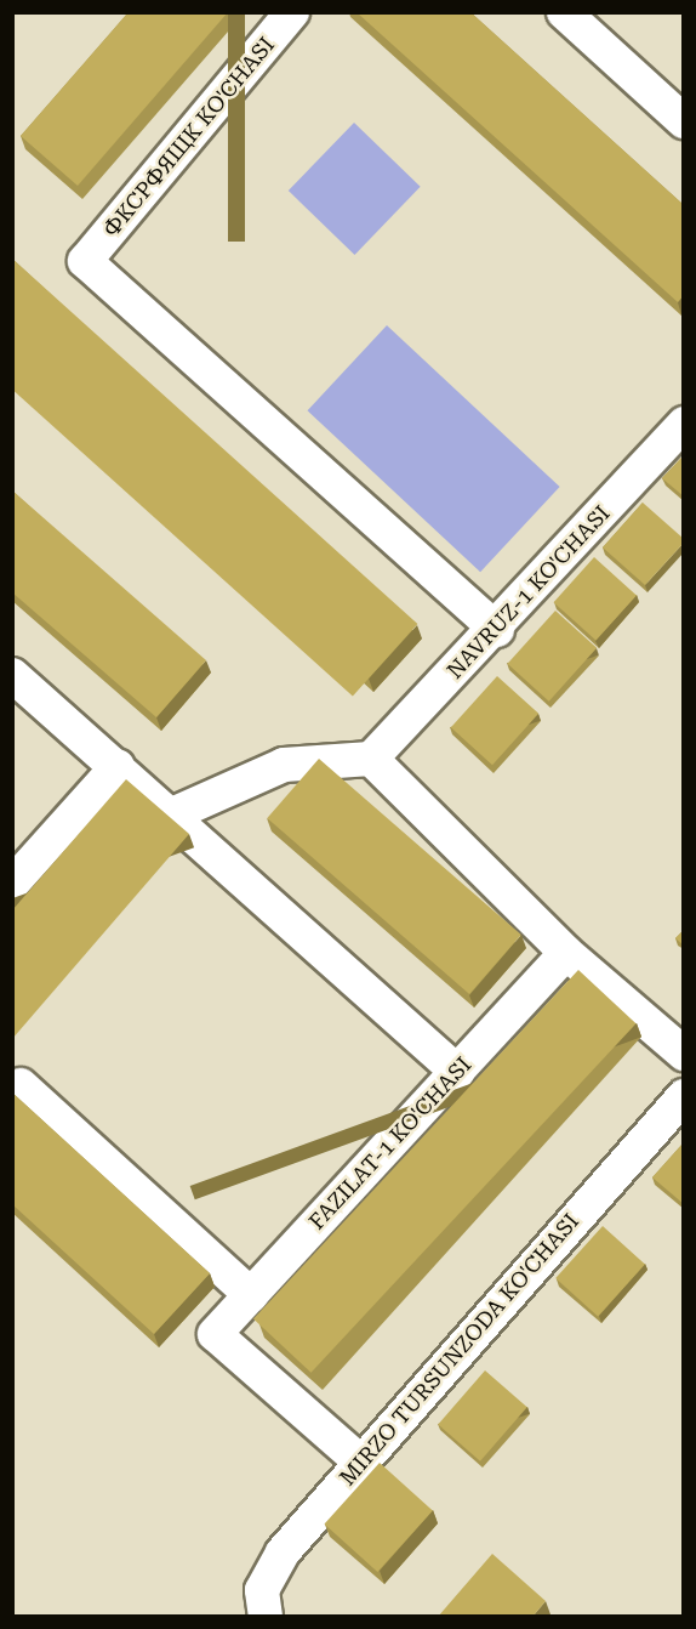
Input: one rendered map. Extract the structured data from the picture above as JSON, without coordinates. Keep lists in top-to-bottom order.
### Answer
{
  "streets": {
    "street": [
      "ФКСРФЯЩК KO'CHASI",
      "NAVRUZ-1 KO'CHASI",
      "FAZILAT-1 KO'CHASI",
      "MIRZO TURSUNZODA KO'CHASI"
    ]
  },
  "crossings": [
    ["ФКСРФЯЩК KO'CHASI", "NAVRUZ-1 KO'CHASI"],
    ["FAZILAT-1 KO'CHASI", "MIRZO TURSUNZODA KO'CHASI"]
  ]
}
